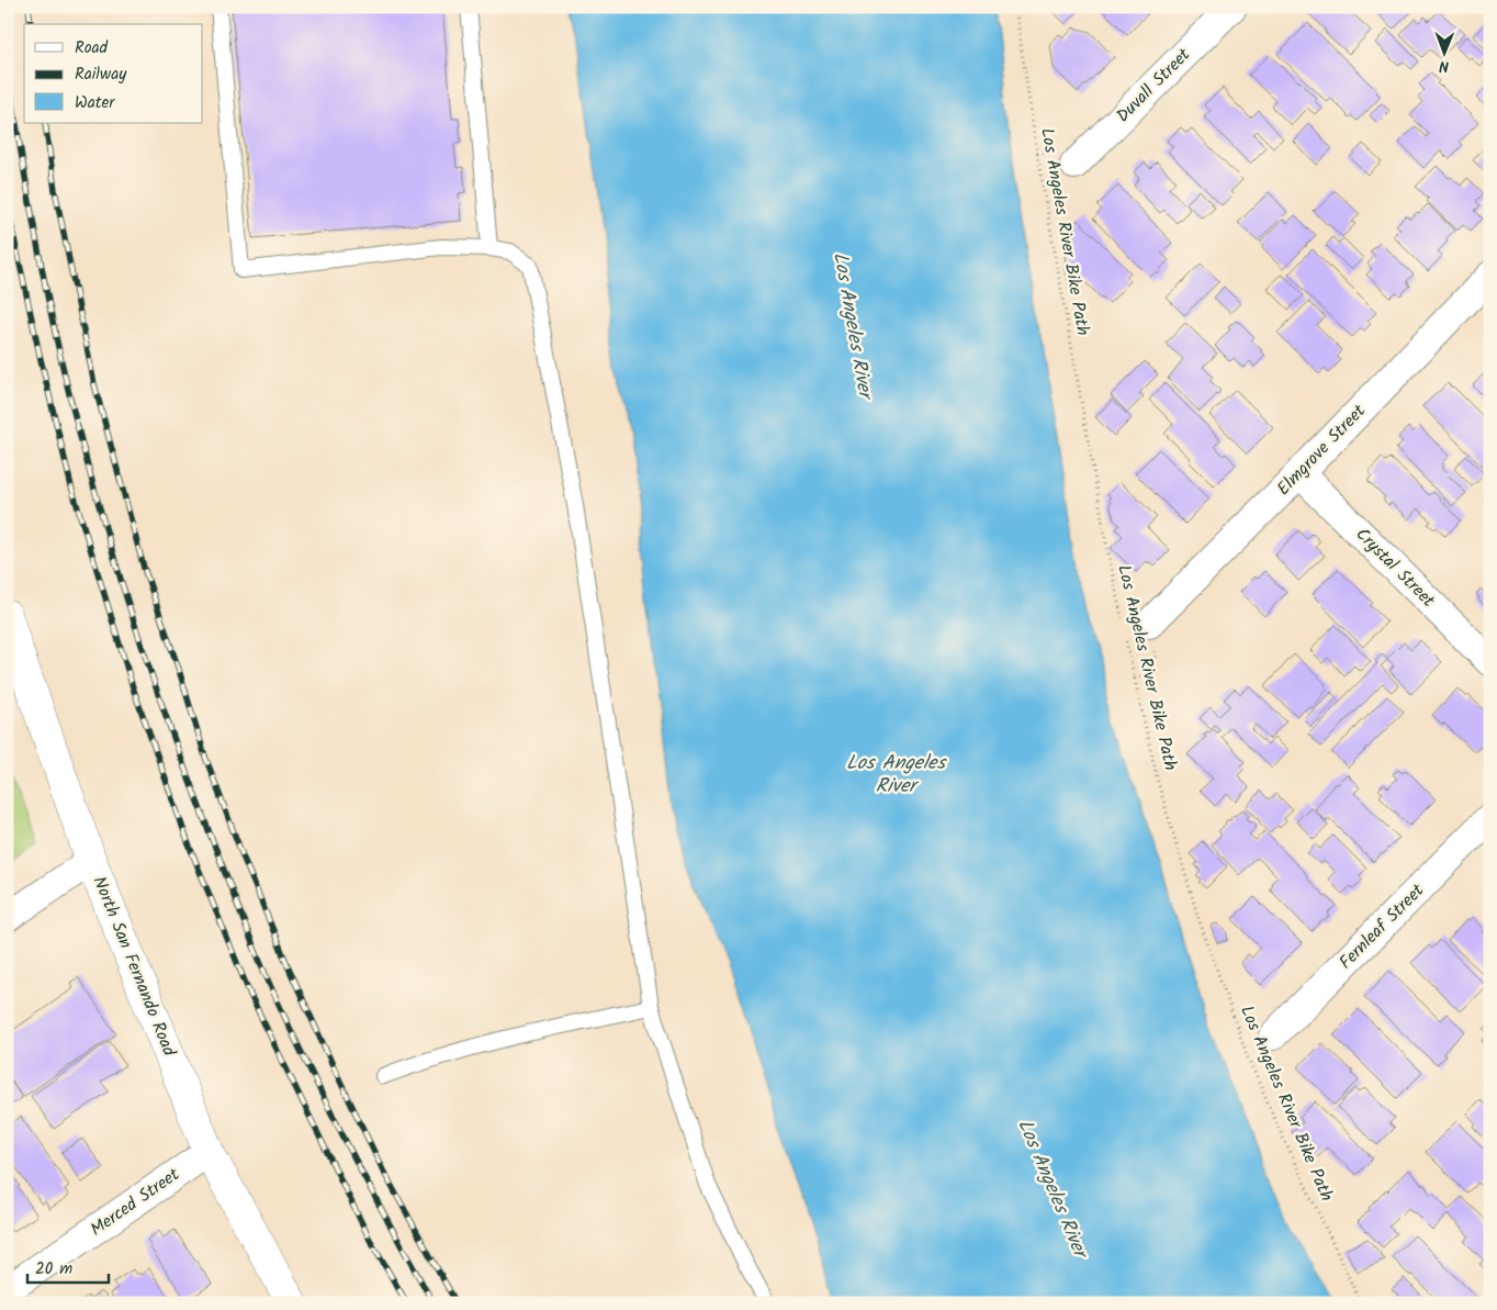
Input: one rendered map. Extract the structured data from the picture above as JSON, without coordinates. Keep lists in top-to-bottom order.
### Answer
{
  "streets": {
    "main road": ["North San Fernando Road"],
    "street": [
      "Duvall Street",
      "Elmgrove Street",
      "Crystal Street",
      "Fernleaf Street",
      "Merced Street"
    ],
    "path": ["Los Angeles River Bike Path"]
  },
  "crossings": [
    ["Los Angeles River Bike Path", "Elmgrove Street"],
    ["Elmgrove Street", "Crystal Street"],
    ["North San Fernando Road", "Merced Street"]
  ],
  "water": ["Los Angeles River"],
  "legend": ["Road", "Railway", "Water"],
  "scale_bar": "20 m",
  "north": "bottom"
}
